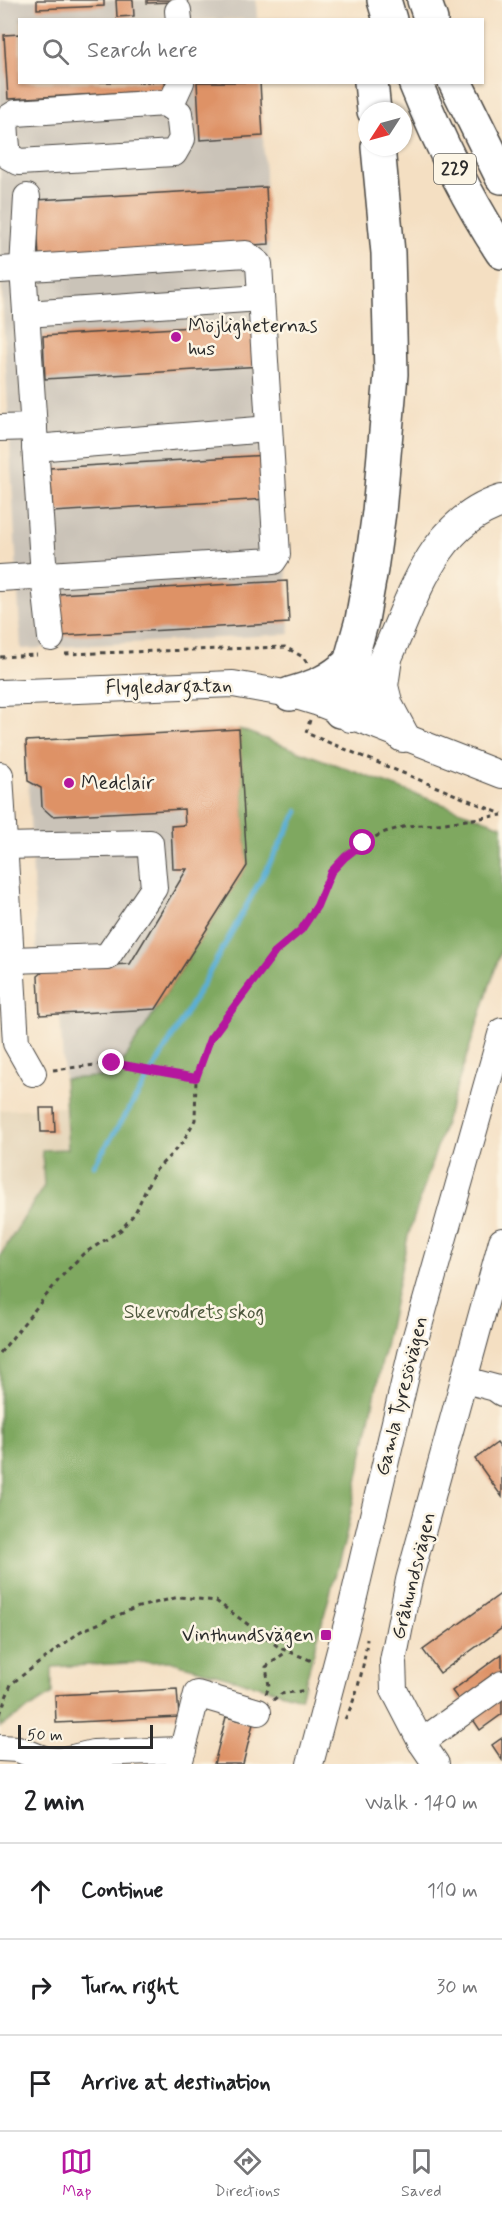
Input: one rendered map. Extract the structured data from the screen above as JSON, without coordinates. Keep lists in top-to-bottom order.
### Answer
{
  "streets": {
    "highway": ["229"],
    "street": ["Flygledargatan", "Gamla Tyresövägen", "Gråhundsvägen"]
  },
  "parks": ["Skevrodrets skog"],
  "places": {
    "other": ["Möjligheternas hus", "Medclair"],
    "transit": ["Vinthundsvägen"]
  },
  "scale_bar": "50 m",
  "north": "bottom left",
  "page": {
    "search": "Search here",
    "scale": "50 m",
    "heading": ["2 min", "Walk · 140 m"],
    "list": [
      ["Continue", "110 m"],
      ["Turn right", "30 m"],
      "Arrive at destination"
    ],
    "nav": ["Map", "Directions", "Saved"]
  }
}
